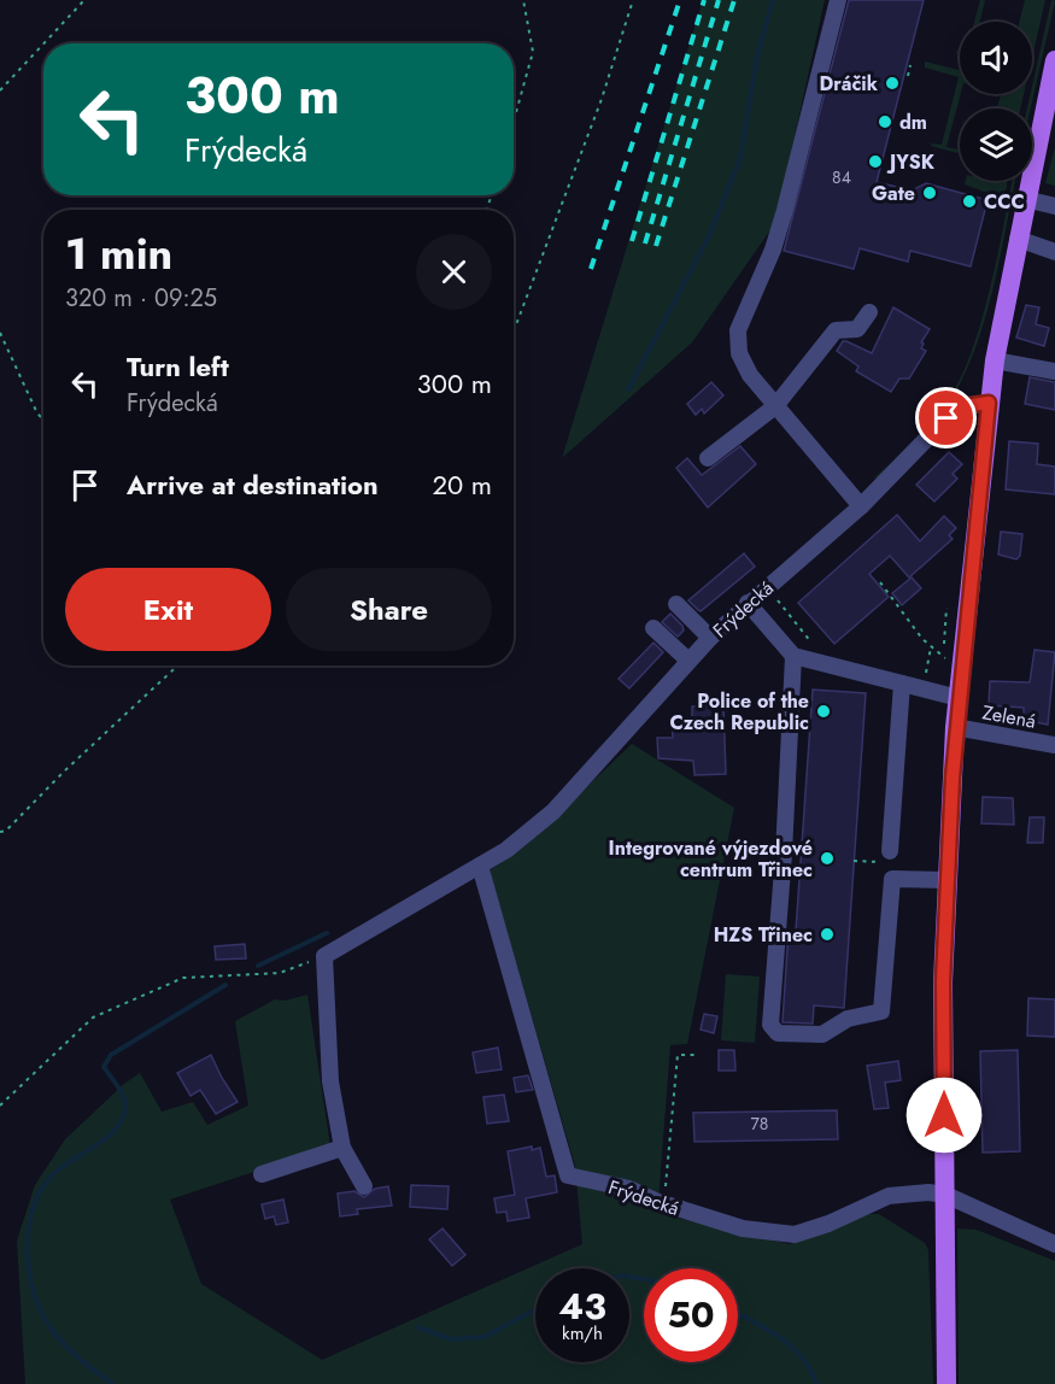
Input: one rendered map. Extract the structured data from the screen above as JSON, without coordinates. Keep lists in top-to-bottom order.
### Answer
{
  "streets": {
    "street": ["Frýdecká", "Zelená"]
  },
  "places": [
    "Dráčik",
    "dm",
    "JYSK",
    "Gate",
    "CCC",
    "Police of the Czech Republic",
    "Integrované výjezdové centrum Třinec",
    "HZS Třinec"
  ],
  "house_numbers": ["84", "78"],
  "page": {
    "turn": ["300 m", "Frýdecká"],
    "heading": ["1 min", "320 m · 09:25"],
    "list": [
      {
        "name": "Turn left",
        "note": "Frýdecká",
        "value": "300 m"
      },
      {
        "name": "Arrive at destination",
        "value": "20 m"
      }
    ],
    "buttons": ["Exit", "Share"],
    "speed": "43 km/h",
    "limit": "50"
  }
}
